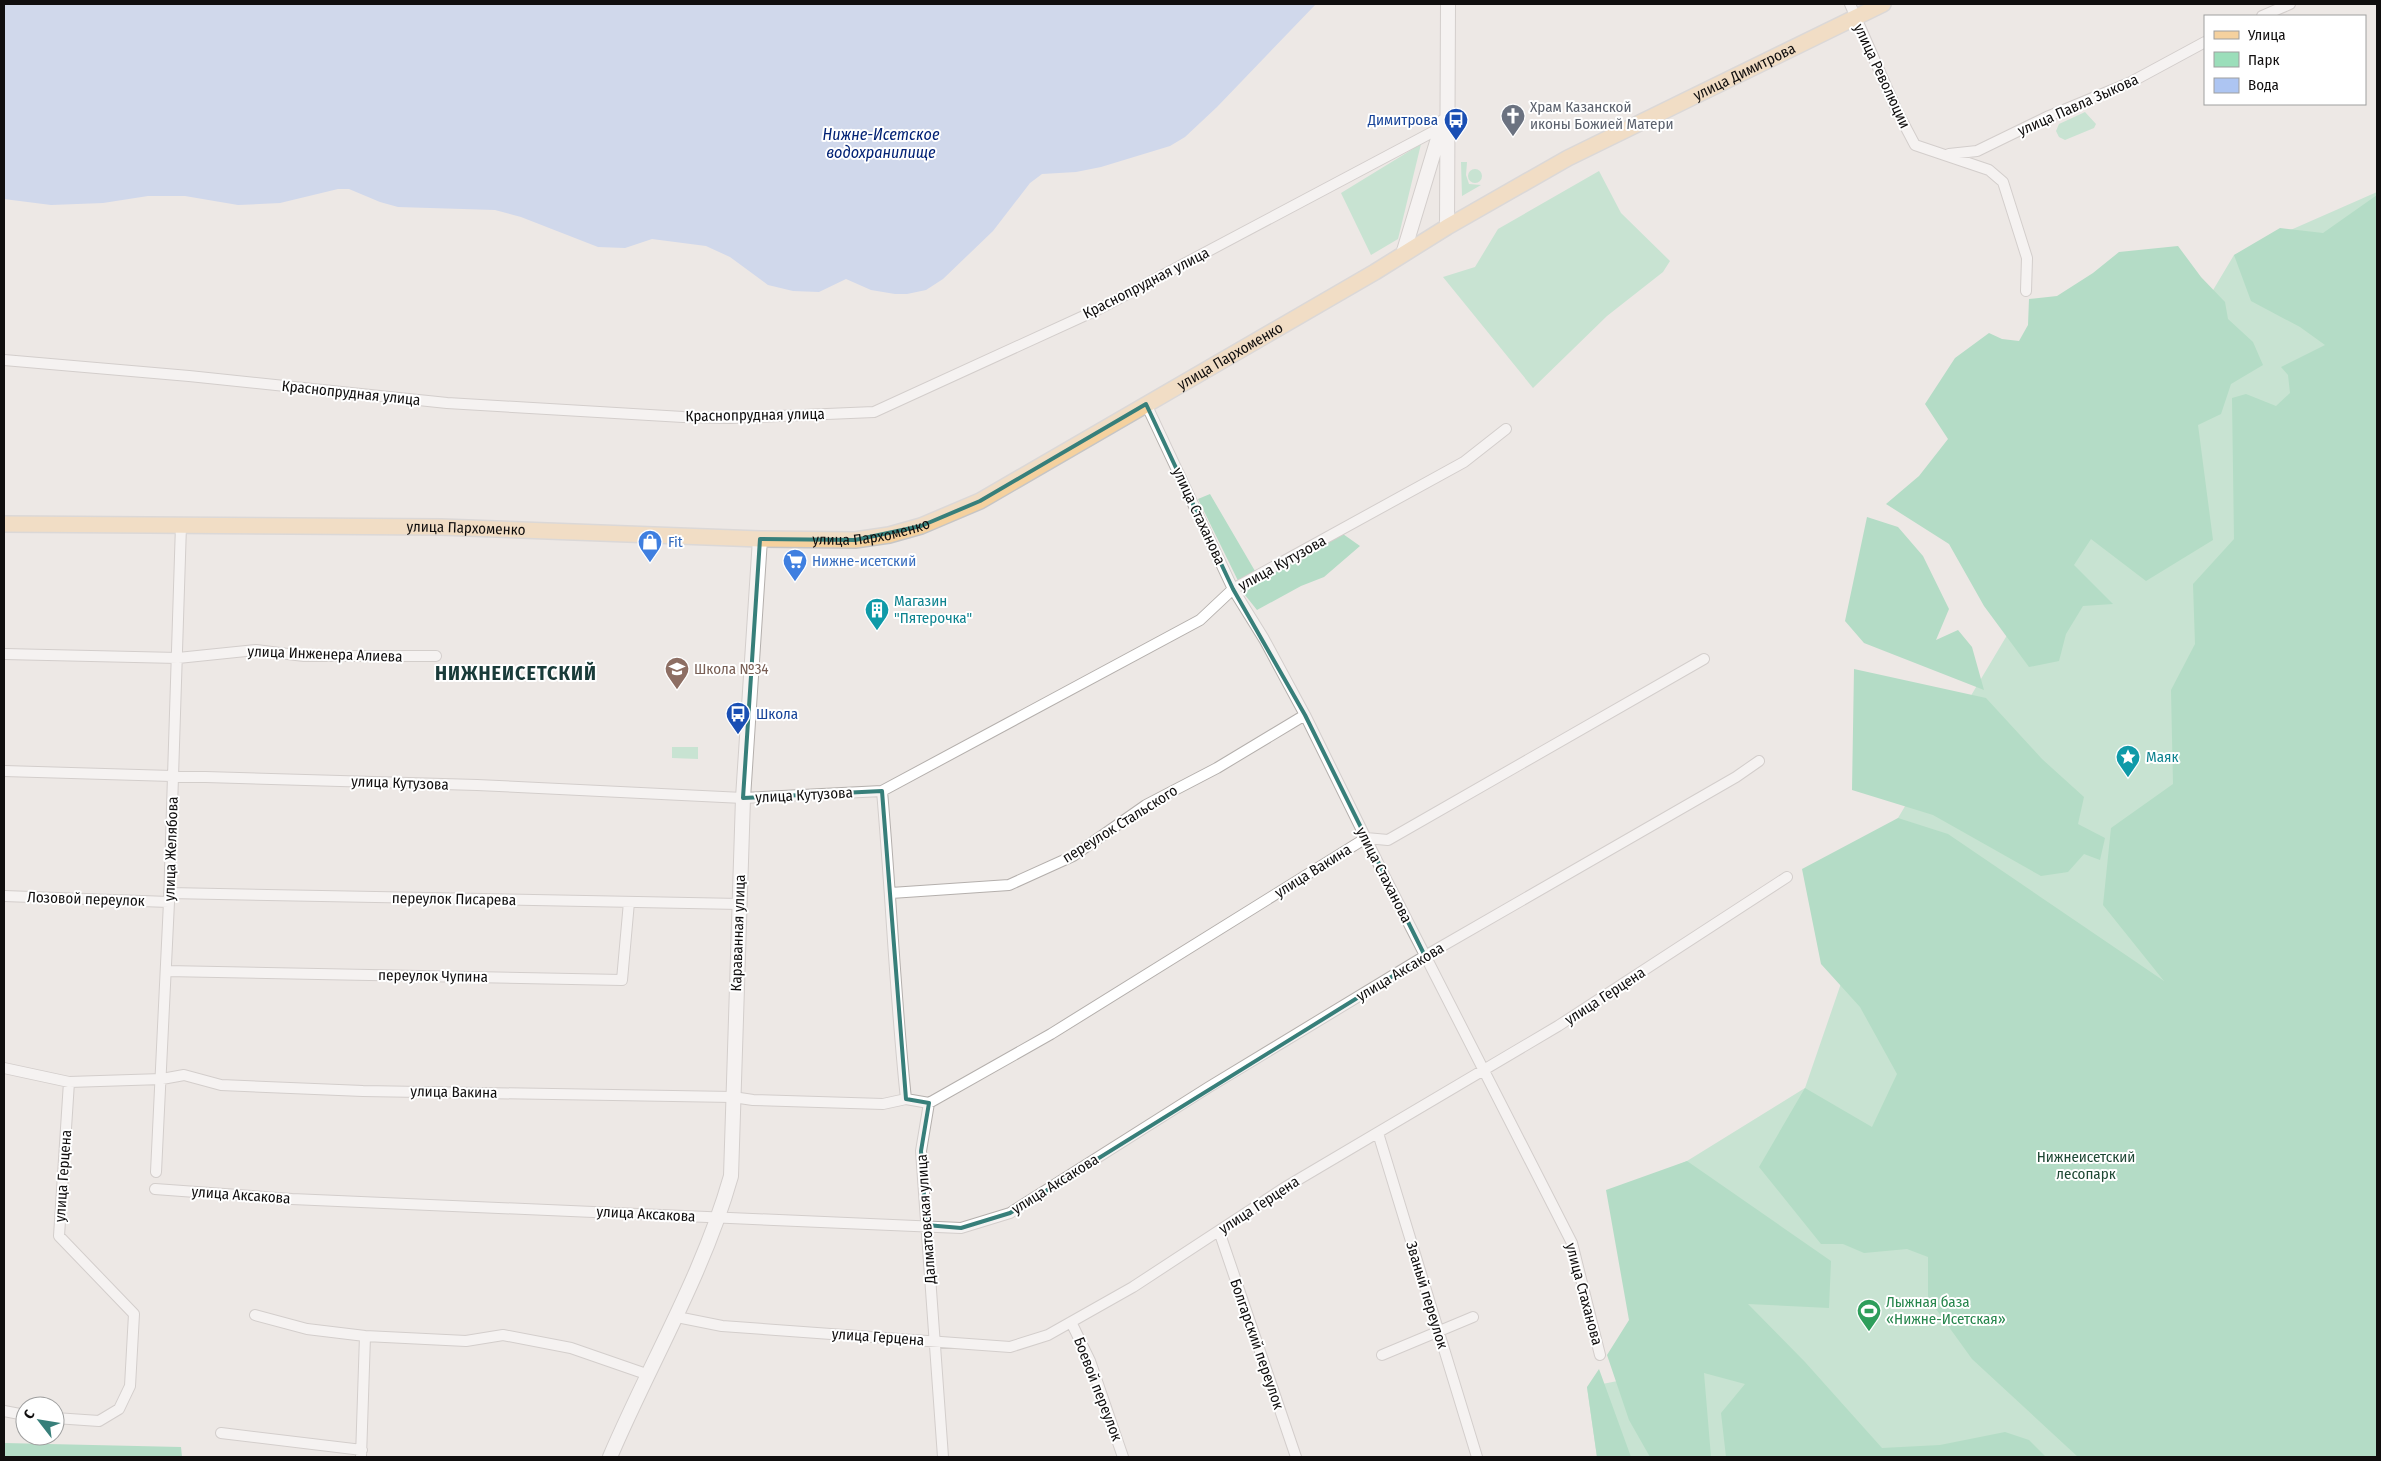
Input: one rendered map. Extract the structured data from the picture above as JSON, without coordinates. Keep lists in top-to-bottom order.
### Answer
{
  "streets": {
    "main road": ["улица Димитрова", "улица Пархоменко"],
    "street": [
      "улица Революции",
      "улица Павла Зыкова",
      "Краснопрудная улица",
      "улица Стаханова",
      "улица Кутузова",
      "улица Инженера Алиева",
      "переулок Стальского",
      "улица Желябова",
      "улица Вакина",
      "Лозовой переулок",
      "переулок Писарева",
      "Караванная улица",
      "улица Аксакова",
      "переулок Чупина",
      "улица Герцена",
      "Далматовская улица",
      "Званый переулок",
      "Болгарский переулок",
      "Боевой переулок"
    ]
  },
  "crossings": [
    ["улица Димитрова", "улица Революции"],
    ["улица Димитрова", "улица Пархоменко"],
    ["улица Революции", "улица Павла Зыкова"],
    ["улица Пархоменко", "улица Стаханова"],
    ["улица Пархоменко", "улица Желябова"],
    ["улица Пархоменко", "Караванная улица"],
    ["улица Стаханова", "улица Кутузова"],
    ["улица Стаханова", "переулок Стальского"],
    ["улица Стаханова", "улица Вакина"],
    ["улица Стаханова", "улица Аксакова"],
    ["улица Стаханова", "улица Герцена"],
    ["улица Кутузова", "улица Желябова"],
    ["улица Кутузова", "Караванная улица"],
    ["улица Инженера Алиева", "улица Желябова"],
    ["улица Желябова", "улица Вакина"],
    ["улица Желябова", "Лозовой переулок"],
    ["улица Желябова", "переулок Писарева"],
    ["улица Желябова", "переулок Чупина"],
    ["улица Вакина", "Караванная улица"],
    ["улица Вакина", "улица Герцена"],
    ["улица Вакина", "Далматовская улица"],
    ["Лозовой переулок", "переулок Писарева"],
    ["переулок Писарева", "Караванная улица"],
    ["переулок Писарева", "переулок Чупина"],
    ["Караванная улица", "улица Аксакова"],
    ["Караванная улица", "улица Герцена"],
    ["улица Аксакова", "Далматовская улица"],
    ["улица Герцена", "Далматовская улица"],
    ["улица Герцена", "Званый переулок"],
    ["улица Герцена", "Болгарский переулок"],
    ["улица Герцена", "Боевой переулок"]
  ],
  "districts": ["НИЖНЕИСЕТСКИЙ"],
  "water": ["Нижне-Исетское водохранилище"],
  "parks": ["Нижнеисетский лесопарк"],
  "places": {
    "church": ["Храм Казанской иконы Божией Матери"],
    "bus stop": ["Димитрова", "Школа"],
    "shop": ["Fit"],
    "supermarket": ["Нижне-исетский"],
    "building": ["Магазин \"Пятерочка\""],
    "school or university": ["Школа №34"],
    "place": ["Маяк"],
    "sports": ["Лыжная база «Нижне-Исетская»"]
  },
  "legend": ["Улица", "Парк", "Вода"],
  "north": "top left"
}
